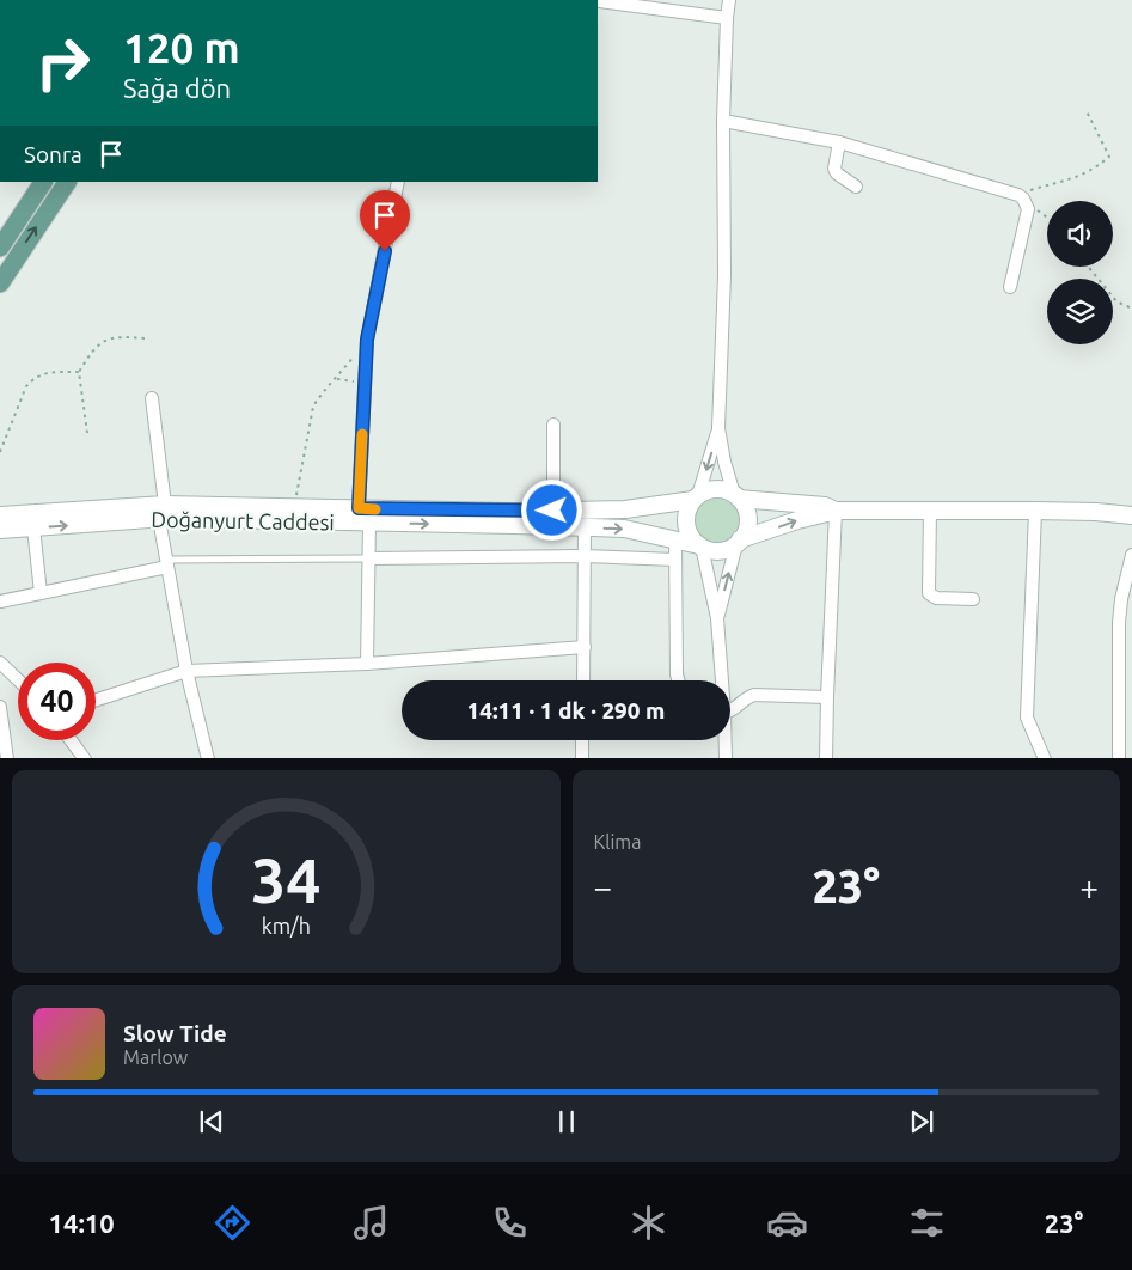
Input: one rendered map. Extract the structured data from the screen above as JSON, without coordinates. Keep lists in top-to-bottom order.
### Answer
{
  "streets": {
    "street": ["Doğanyurt Caddesi"]
  },
  "page": {
    "turn": ["120 m", "Sağa dön"],
    "then": "Sonra",
    "limit": "40",
    "trip": "14:11 · 1 dk · 290 m",
    "tile": "Klima",
    "heat": ["−", "23°", "+"],
    "song": ["Slow Tide", "Marlow"],
    "tabs": ["14:10", "23°"],
    "gauge": ["34", "km/h"]
  }
}
